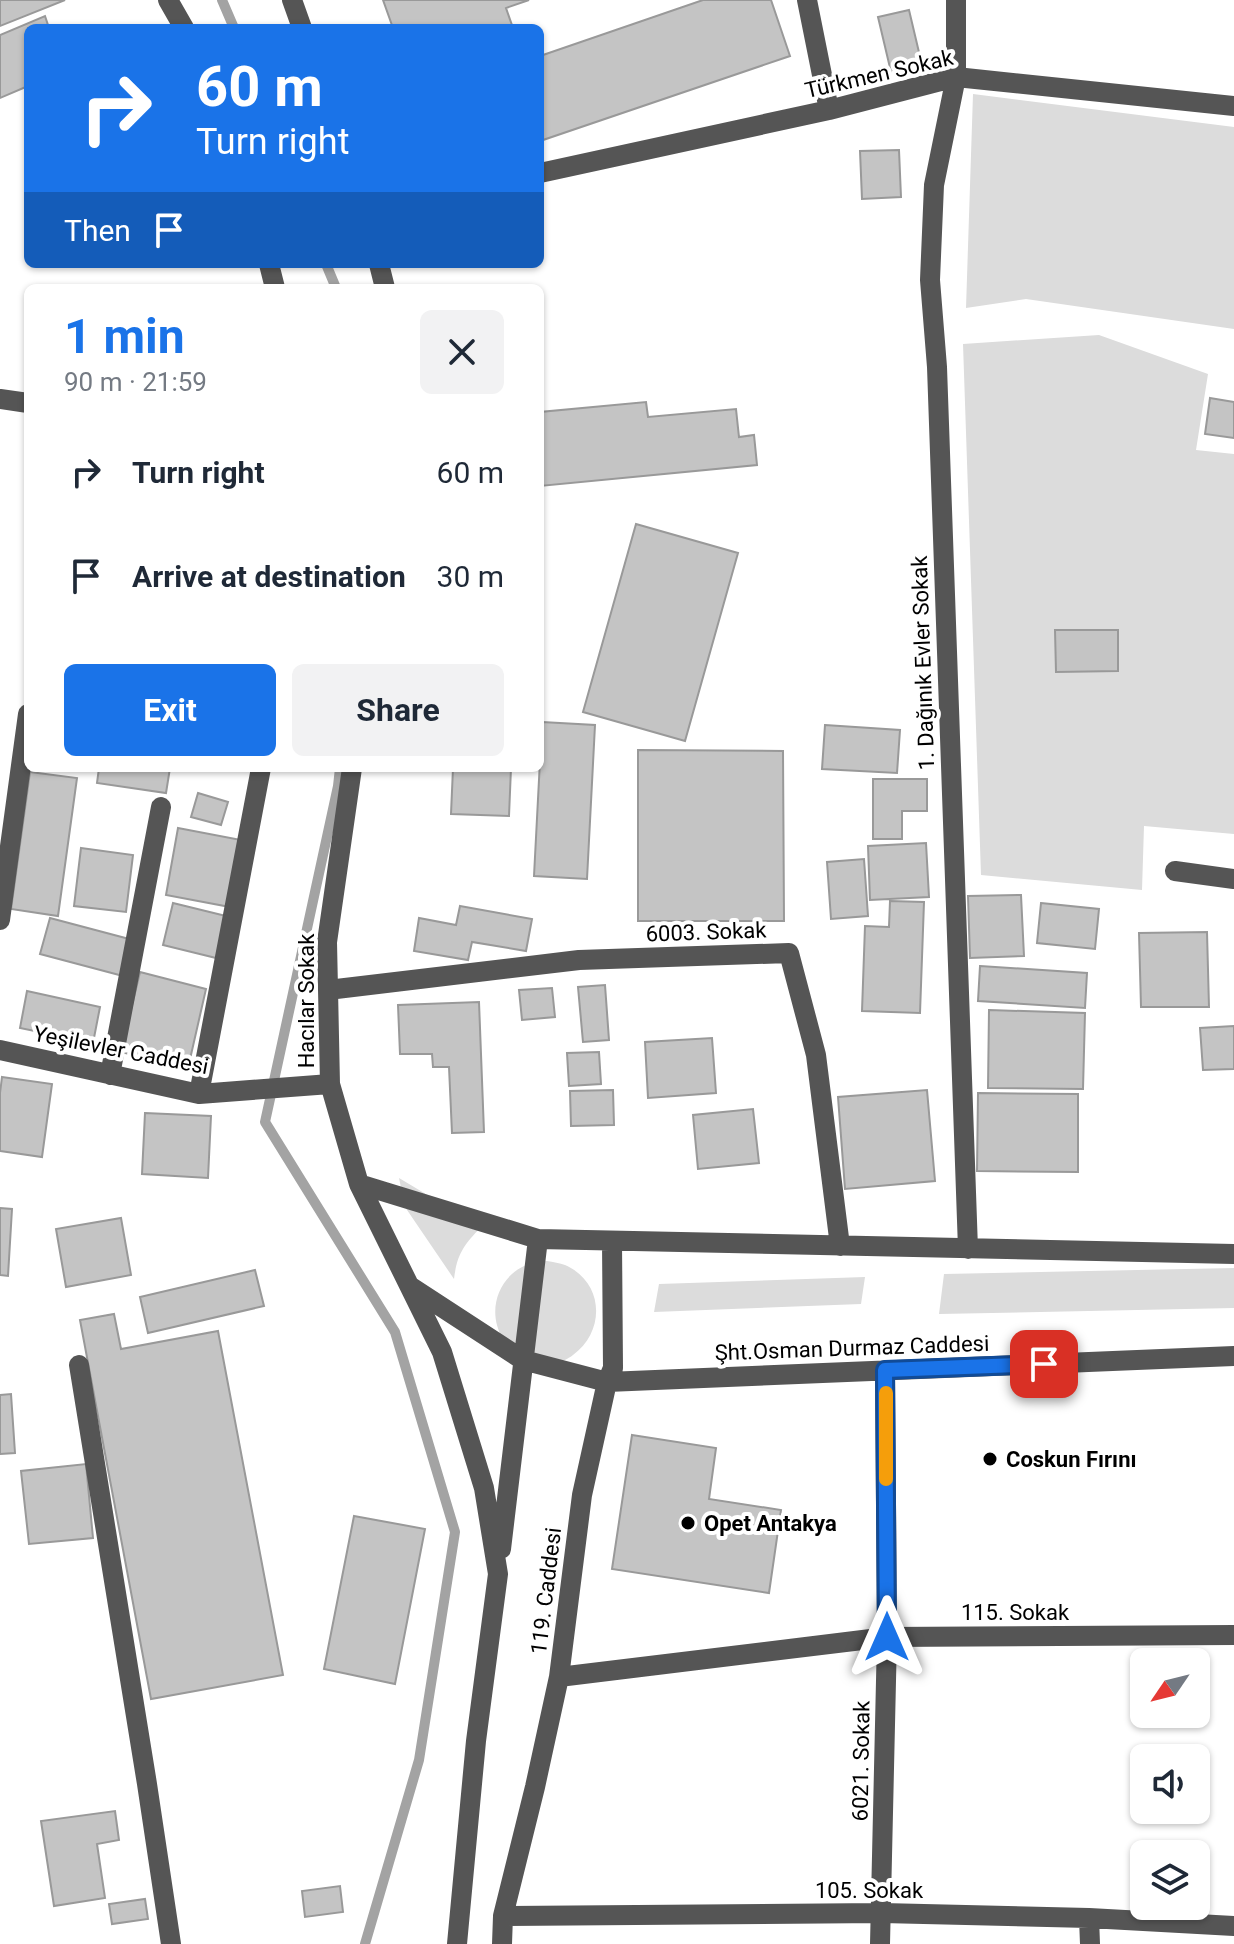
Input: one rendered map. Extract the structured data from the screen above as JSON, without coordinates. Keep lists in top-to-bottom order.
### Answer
{
  "streets": {
    "street": [
      "Türkmen Sokak",
      "1. Dağınık Evler Sokak",
      "6003. Sokak",
      "Hacılar Sokak",
      "Yeşilevler Caddesi",
      "Şht.Osman Durmaz Caddesi",
      "119. Caddesi",
      "115. Sokak",
      "6021. Sokak",
      "105. Sokak"
    ]
  },
  "crossings": [
    ["Türkmen Sokak", "1. Dağınık Evler Sokak"],
    ["6003. Sokak", "Hacılar Sokak"],
    ["Hacılar Sokak", "Yeşilevler Caddesi"],
    ["Şht.Osman Durmaz Caddesi", "119. Caddesi"],
    ["Şht.Osman Durmaz Caddesi", "6021. Sokak"],
    ["119. Caddesi", "115. Sokak"],
    ["119. Caddesi", "105. Sokak"],
    ["115. Sokak", "6021. Sokak"],
    ["6021. Sokak", "105. Sokak"]
  ],
  "places": ["Coskun Fırını", "Opet Antakya"],
  "north": "bottom left",
  "page": {
    "turn": ["60 m", "Turn right"],
    "then": "Then",
    "heading": ["1 min", "90 m · 21:59"],
    "list": [
      {
        "name": "Turn right",
        "value": "60 m"
      },
      {
        "name": "Arrive at destination",
        "value": "30 m"
      }
    ],
    "buttons": ["Exit", "Share"]
  }
}
